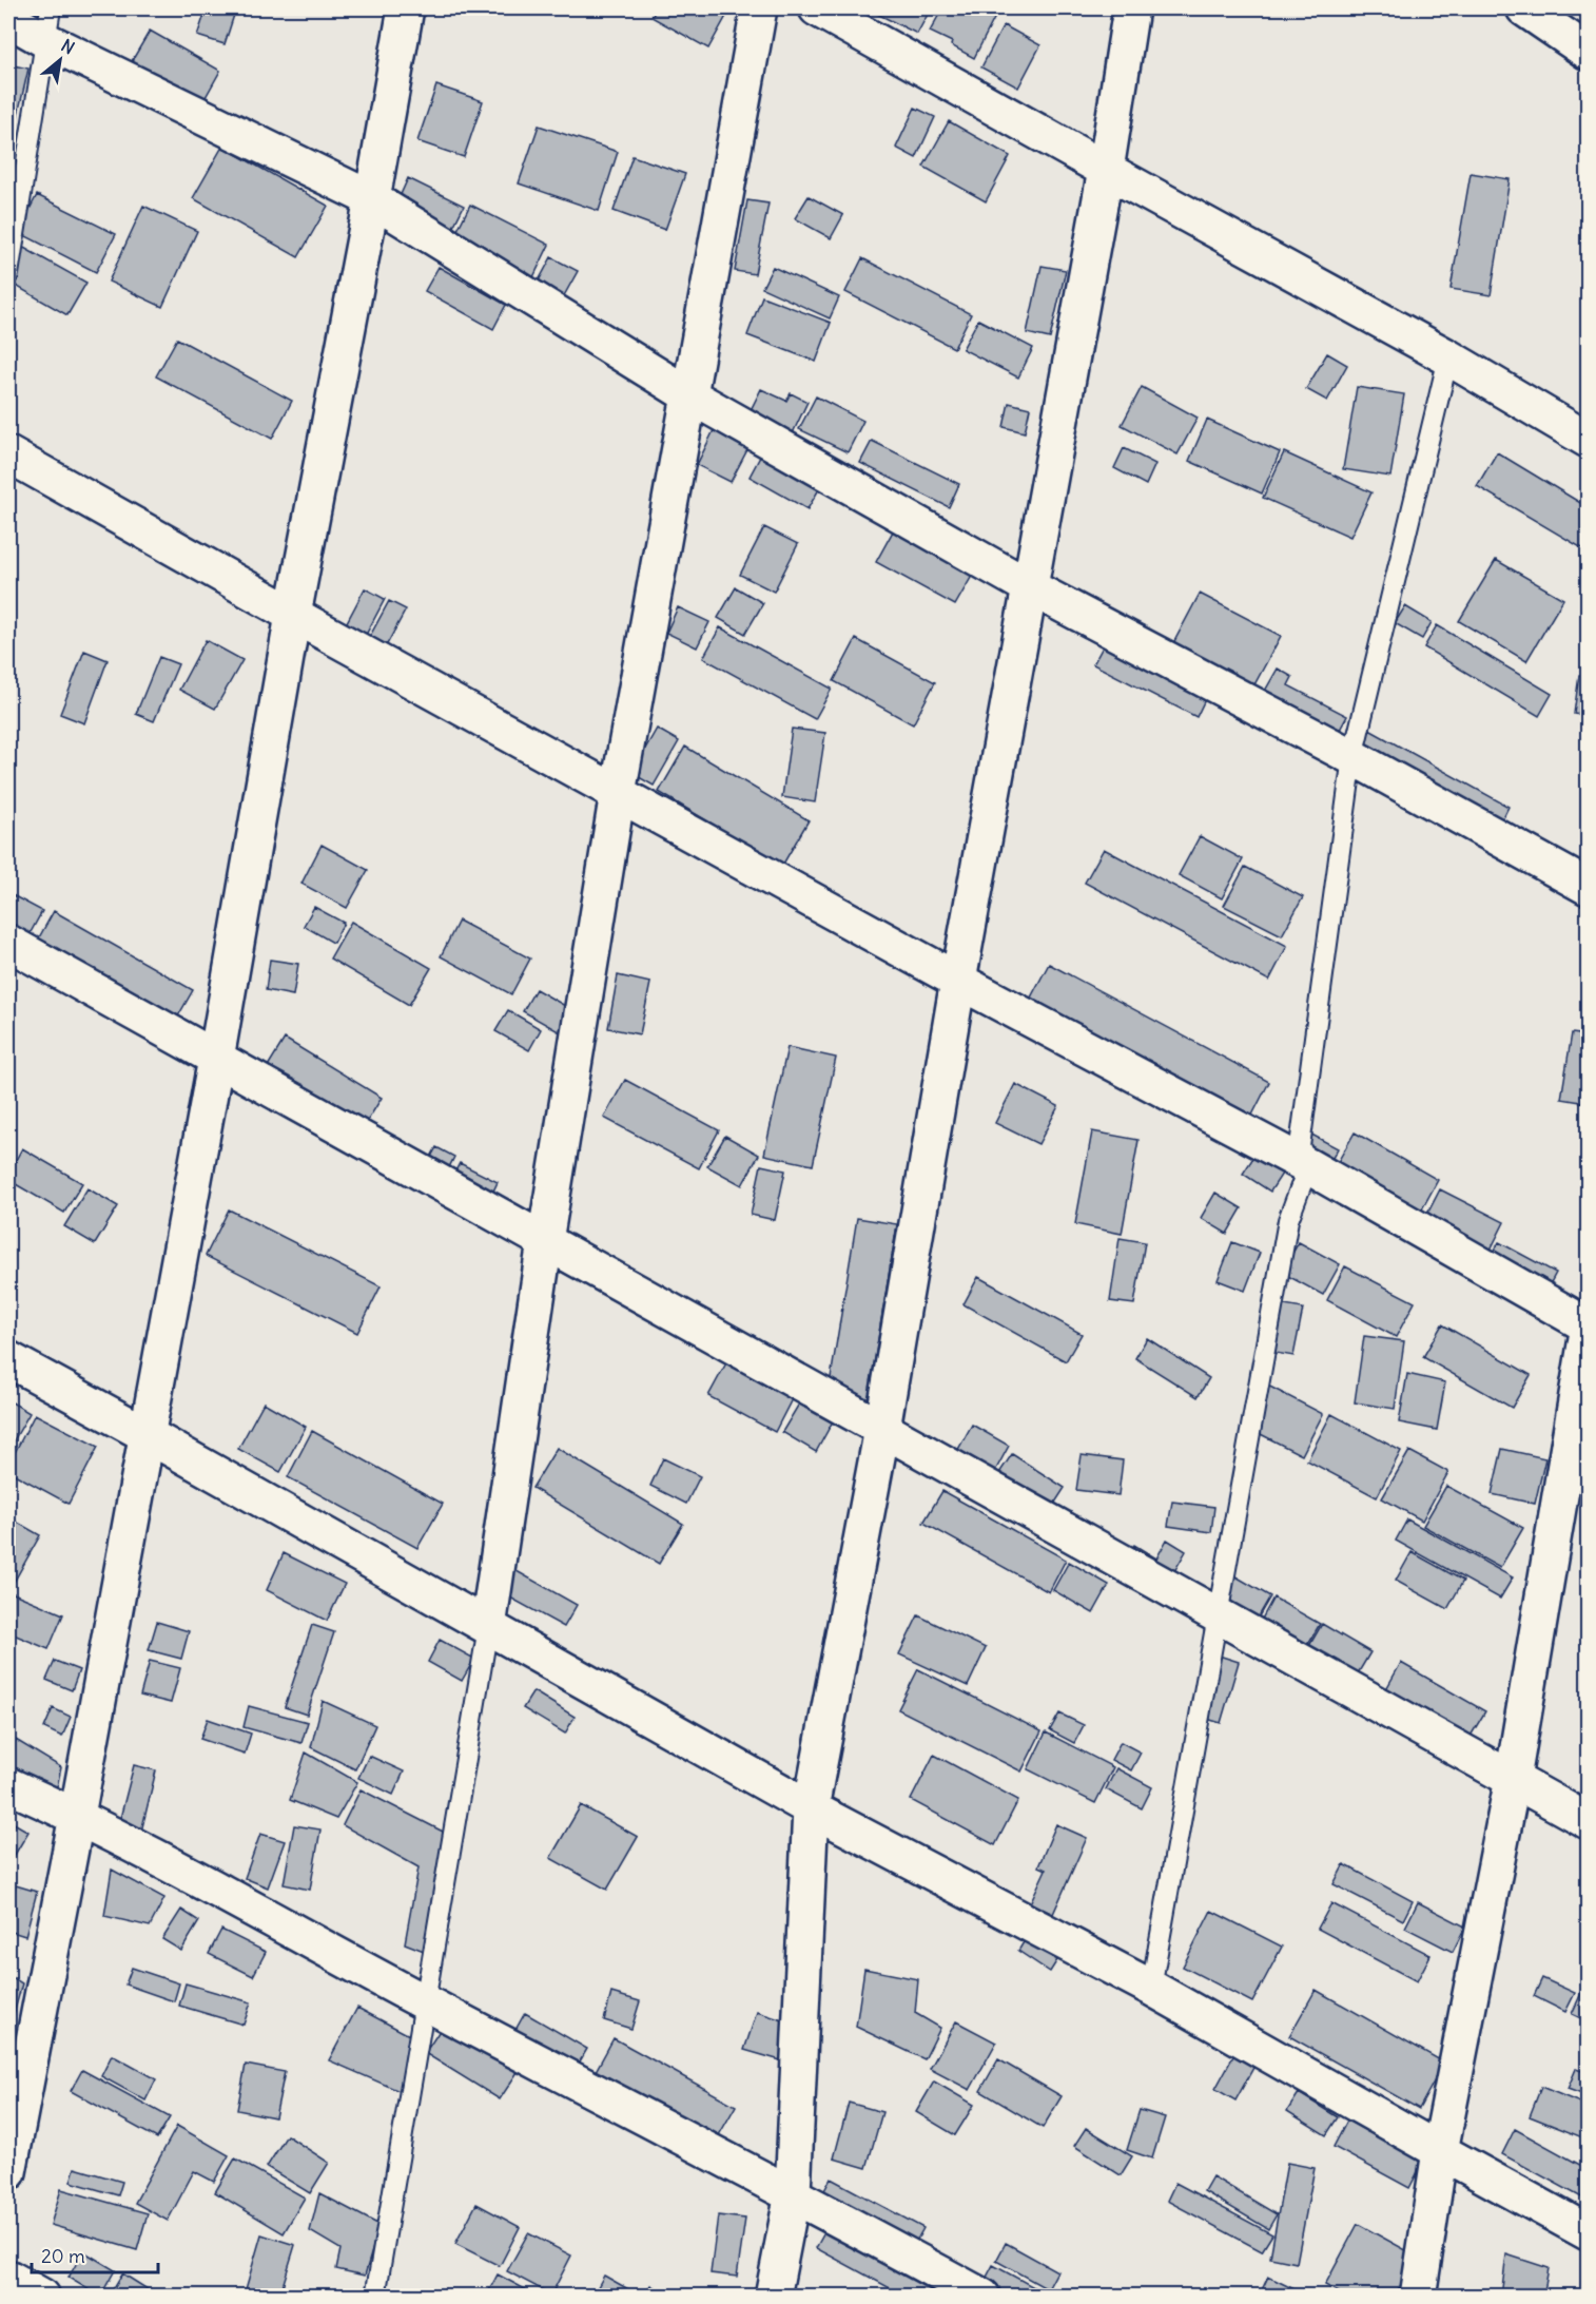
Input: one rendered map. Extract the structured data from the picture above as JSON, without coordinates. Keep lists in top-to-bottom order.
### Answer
{
  "scale_bar": "20 m",
  "north": "top right"
}
